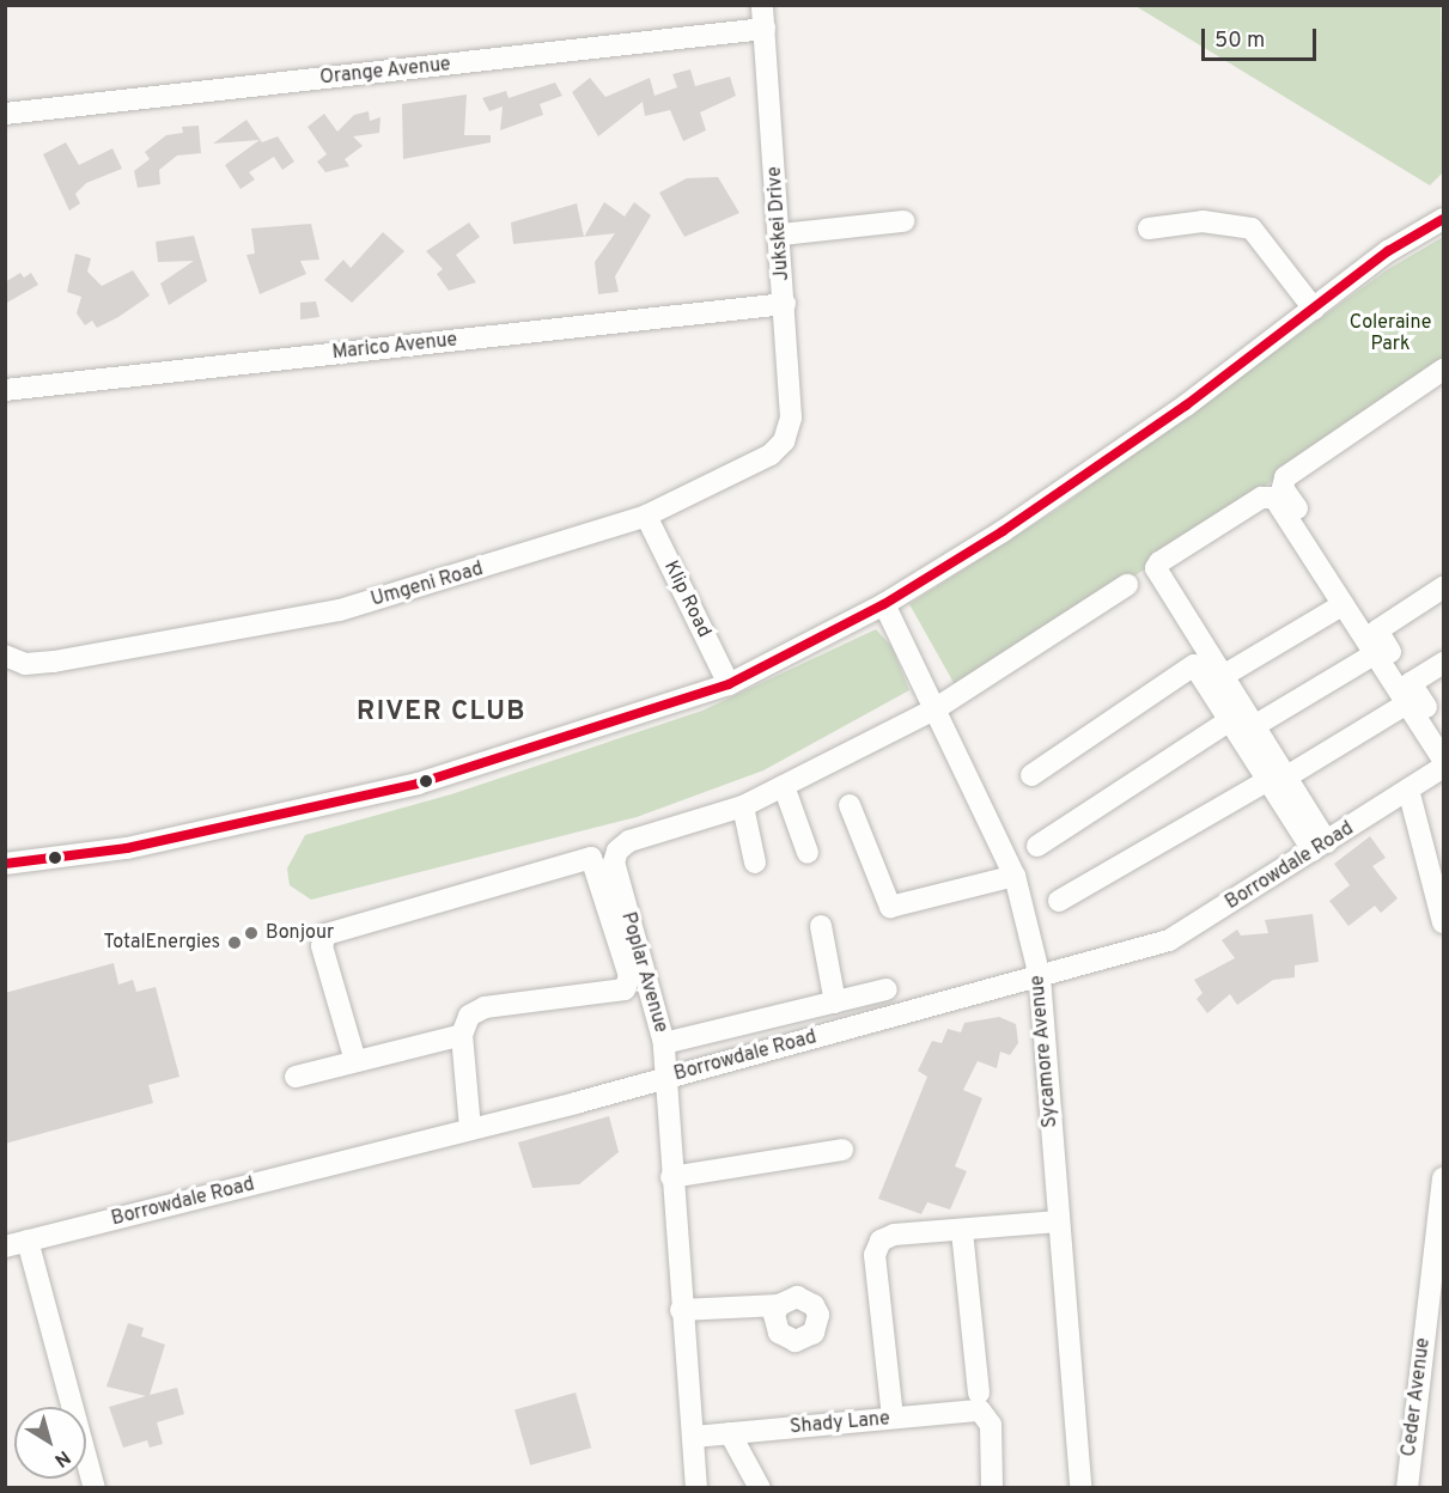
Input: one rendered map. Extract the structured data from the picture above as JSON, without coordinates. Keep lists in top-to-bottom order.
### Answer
{
  "streets": {
    "street": [
      "Orange Avenue",
      "Jukskei Drive",
      "Marico Avenue",
      "Umgeni Road",
      "Klip Road",
      "Borrowdale Road",
      "Poplar Avenue",
      "Sycamore Avenue",
      "Ceder Avenue",
      "Shady Lane"
    ]
  },
  "crossings": [
    ["Orange Avenue", "Jukskei Drive"],
    ["Jukskei Drive", "Marico Avenue"],
    ["Jukskei Drive", "Umgeni Road"],
    ["Umgeni Road", "Klip Road"],
    ["Borrowdale Road", "Poplar Avenue"],
    ["Borrowdale Road", "Sycamore Avenue"],
    ["Poplar Avenue", "Sycamore Avenue"],
    ["Poplar Avenue", "Shady Lane"]
  ],
  "districts": ["RIVER CLUB"],
  "parks": ["Coleraine Park"],
  "places": ["Bonjour", "TotalEnergies"],
  "scale_bar": "50 m",
  "north": "bottom right"
}
